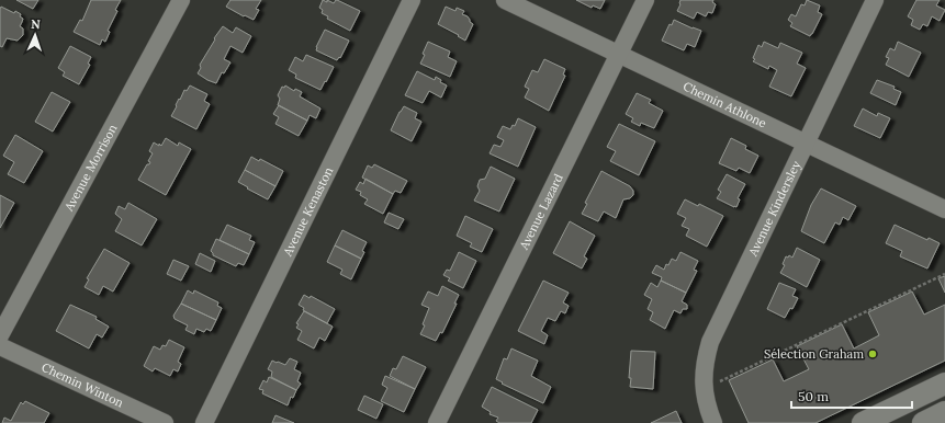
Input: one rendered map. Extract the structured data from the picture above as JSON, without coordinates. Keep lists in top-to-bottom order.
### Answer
{
  "streets": {
    "street": [
      "Chemin Athlone",
      "Avenue Morrison",
      "Avenue Kindersley",
      "Avenue Kenaston",
      "Avenue Lazard",
      "Chemin Winton"
    ]
  },
  "crossings": [
    ["Chemin Athlone", "Avenue Kindersley"],
    ["Chemin Athlone", "Avenue Lazard"]
  ],
  "places": ["Sélection Graham"],
  "scale_bar": "50 m",
  "north": "top"
}
